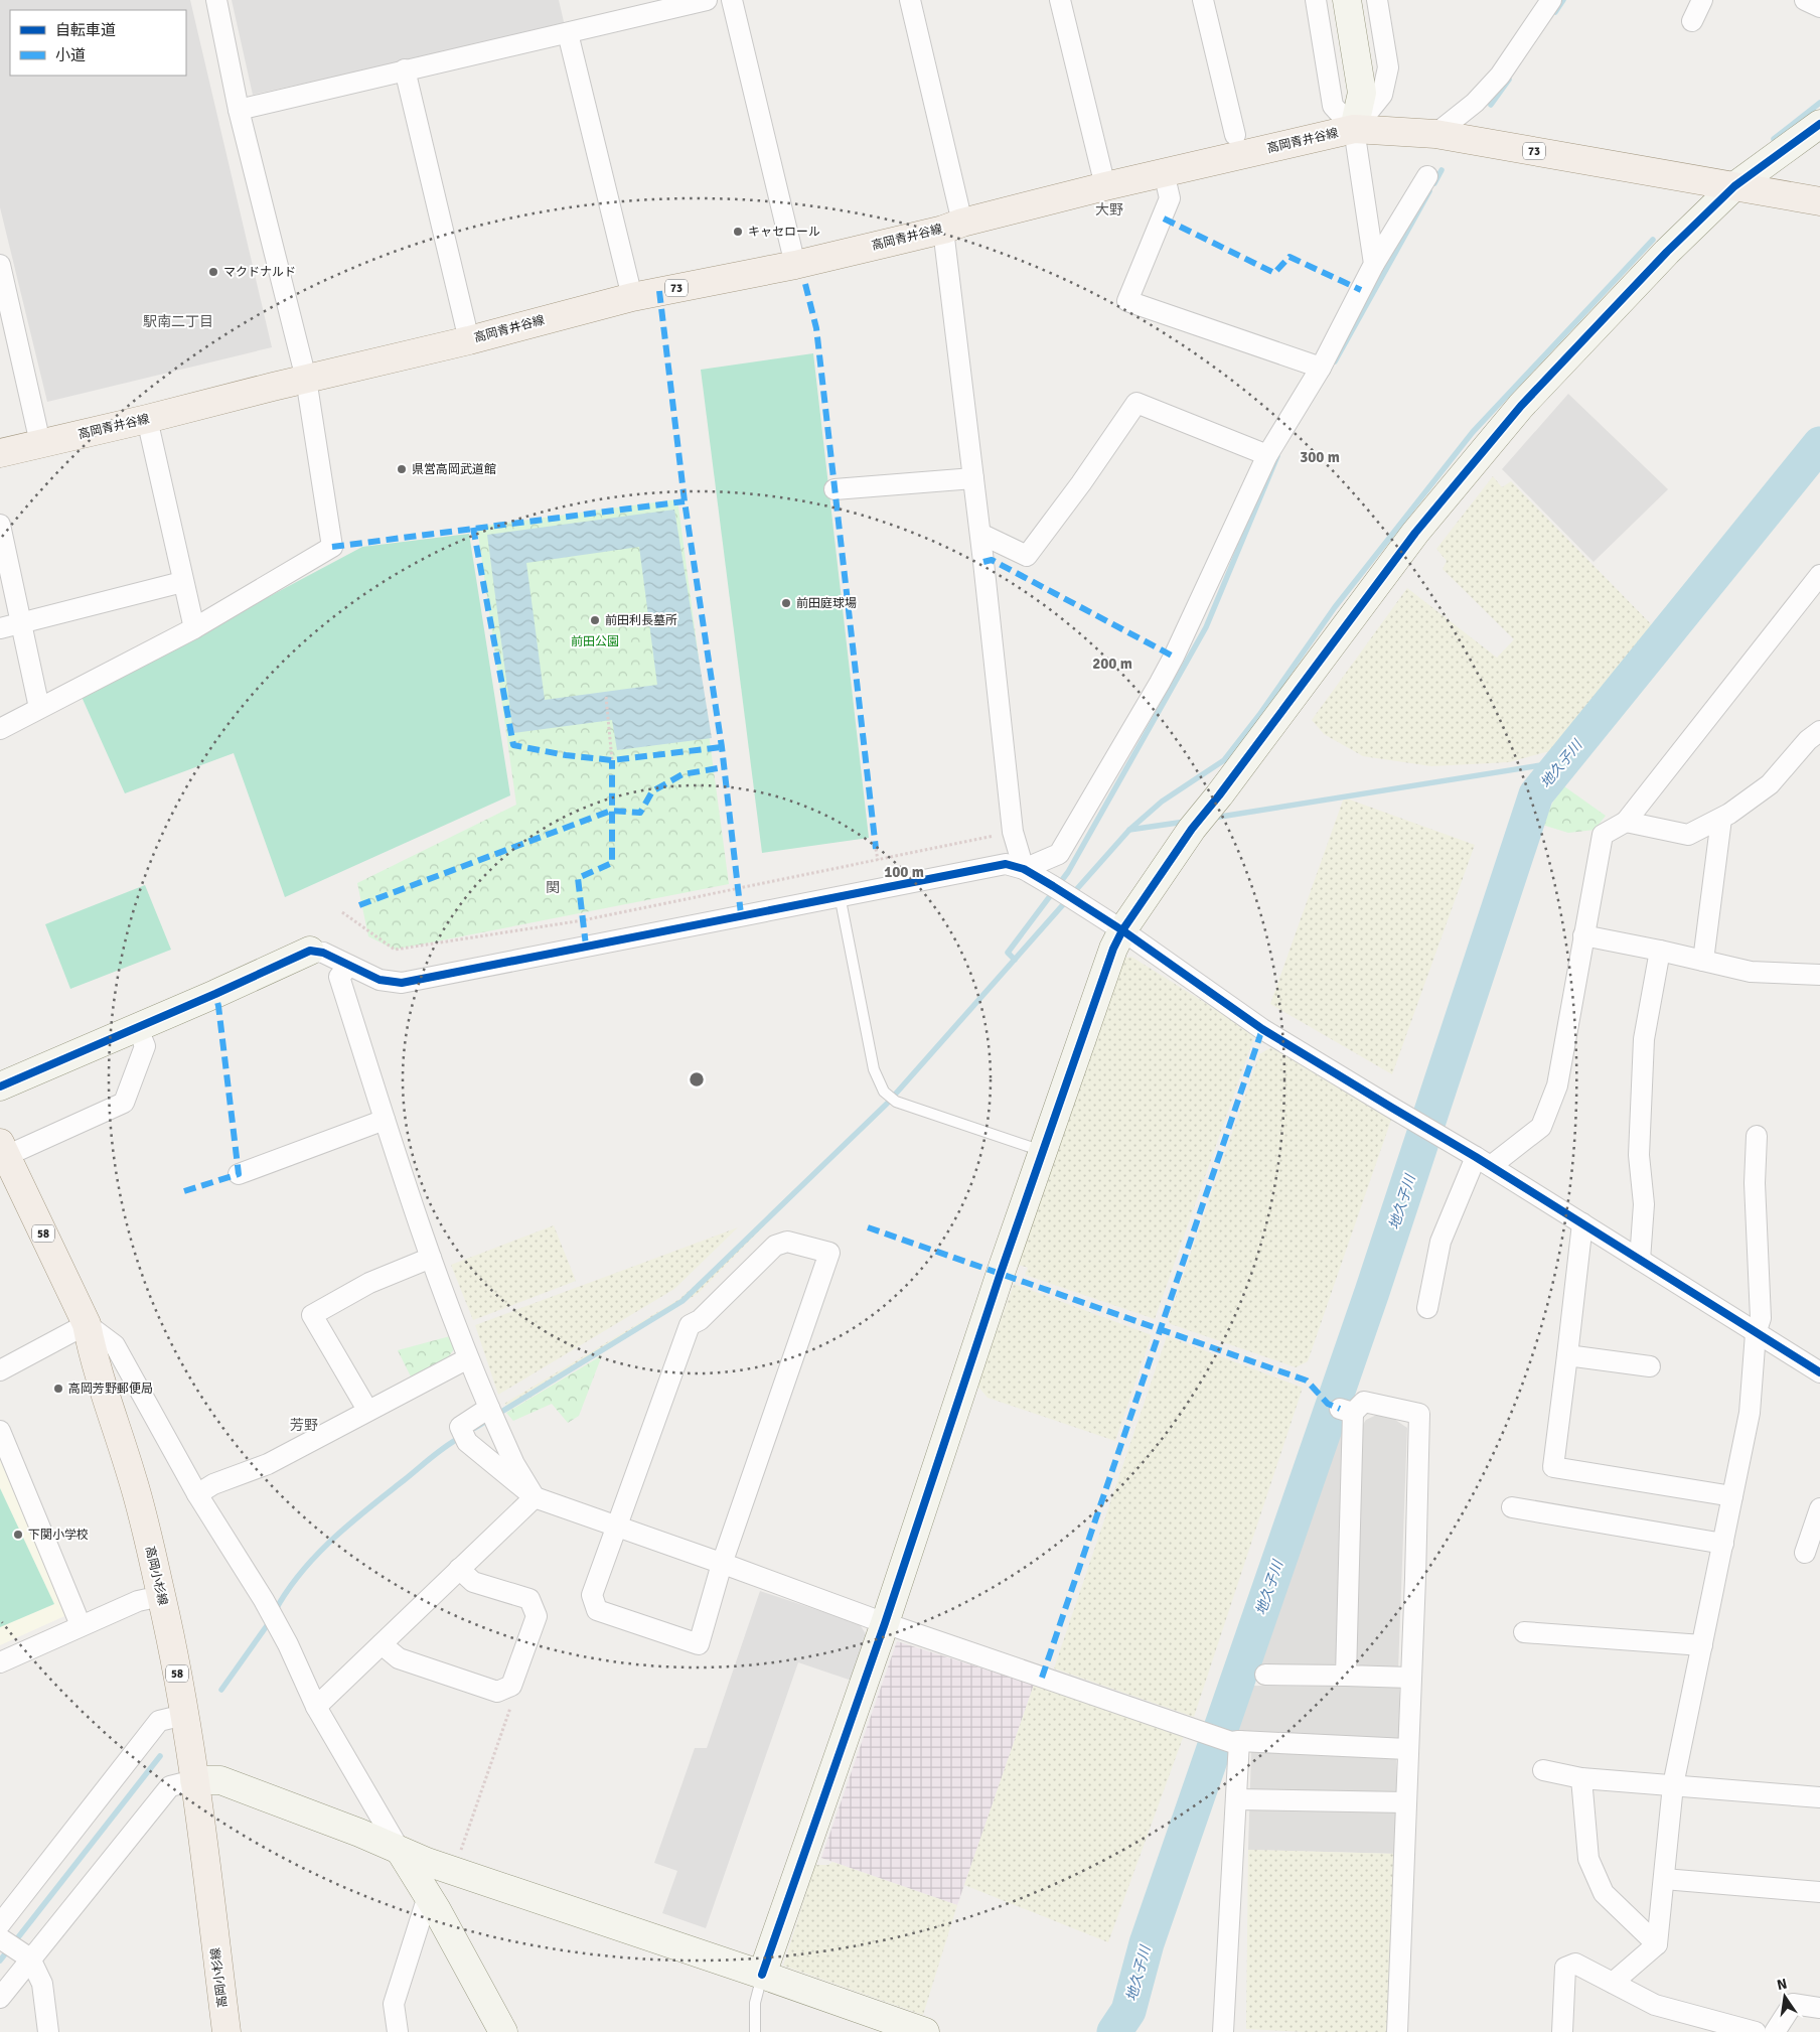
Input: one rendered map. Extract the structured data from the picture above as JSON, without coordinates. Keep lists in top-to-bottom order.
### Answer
{
  "streets": {
    "main road": [
      "高岡青井谷線",
      "73",
      "58",
      "高岡小杉線"
    ]
  },
  "districts": [
    "大野",
    "駅南二丁目",
    "関",
    "芳野"
  ],
  "water": ["地久子川"],
  "parks": ["前田公園"],
  "places": [
    "キャセロール",
    "マクドナルド",
    "県営高岡武道館",
    "前田庭球場",
    "前田利長墓所",
    "高岡芳野郵便局",
    "下関小学校"
  ],
  "legend": ["自転車道", "小道"],
  "north": "top",
  "rings": ["300 m", "200 m", "100 m"]
}
